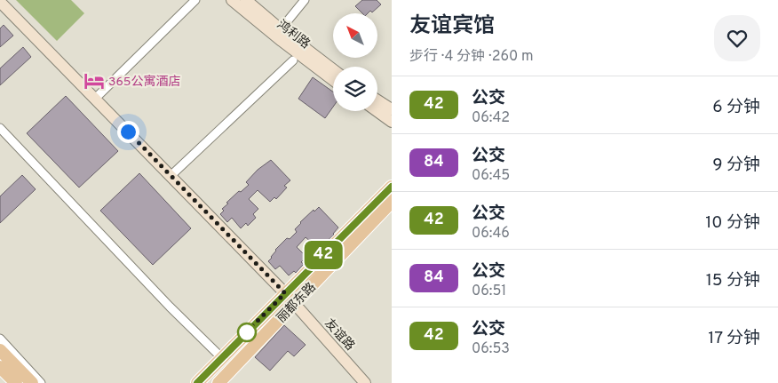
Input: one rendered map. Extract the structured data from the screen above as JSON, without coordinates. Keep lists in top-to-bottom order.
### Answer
{
  "streets": {
    "main road": ["丽都东路"],
    "street": ["鸿利路", "友谊路"]
  },
  "crossings": [
    ["丽都东路", "友谊路"]
  ],
  "places": {
    "hotel": ["365公寓酒店"]
  },
  "lines": ["bus line 42"],
  "north": "top left",
  "page": {
    "on_map": "42",
    "heading": ["友谊宾馆", "步行 · 4 分钟 · 260 m"],
    "list": [
      {
        "mark": "42",
        "name": "公交",
        "note": "06:42",
        "value": "6 分钟"
      },
      {
        "mark": "84",
        "name": "公交",
        "note": "06:45",
        "value": "9 分钟"
      },
      {
        "mark": "42",
        "name": "公交",
        "note": "06:46",
        "value": "10 分钟"
      },
      {
        "mark": "84",
        "name": "公交",
        "note": "06:51",
        "value": "15 分钟"
      },
      {
        "mark": "42",
        "name": "公交",
        "note": "06:53",
        "value": "17 分钟"
      }
    ]
  }
}
